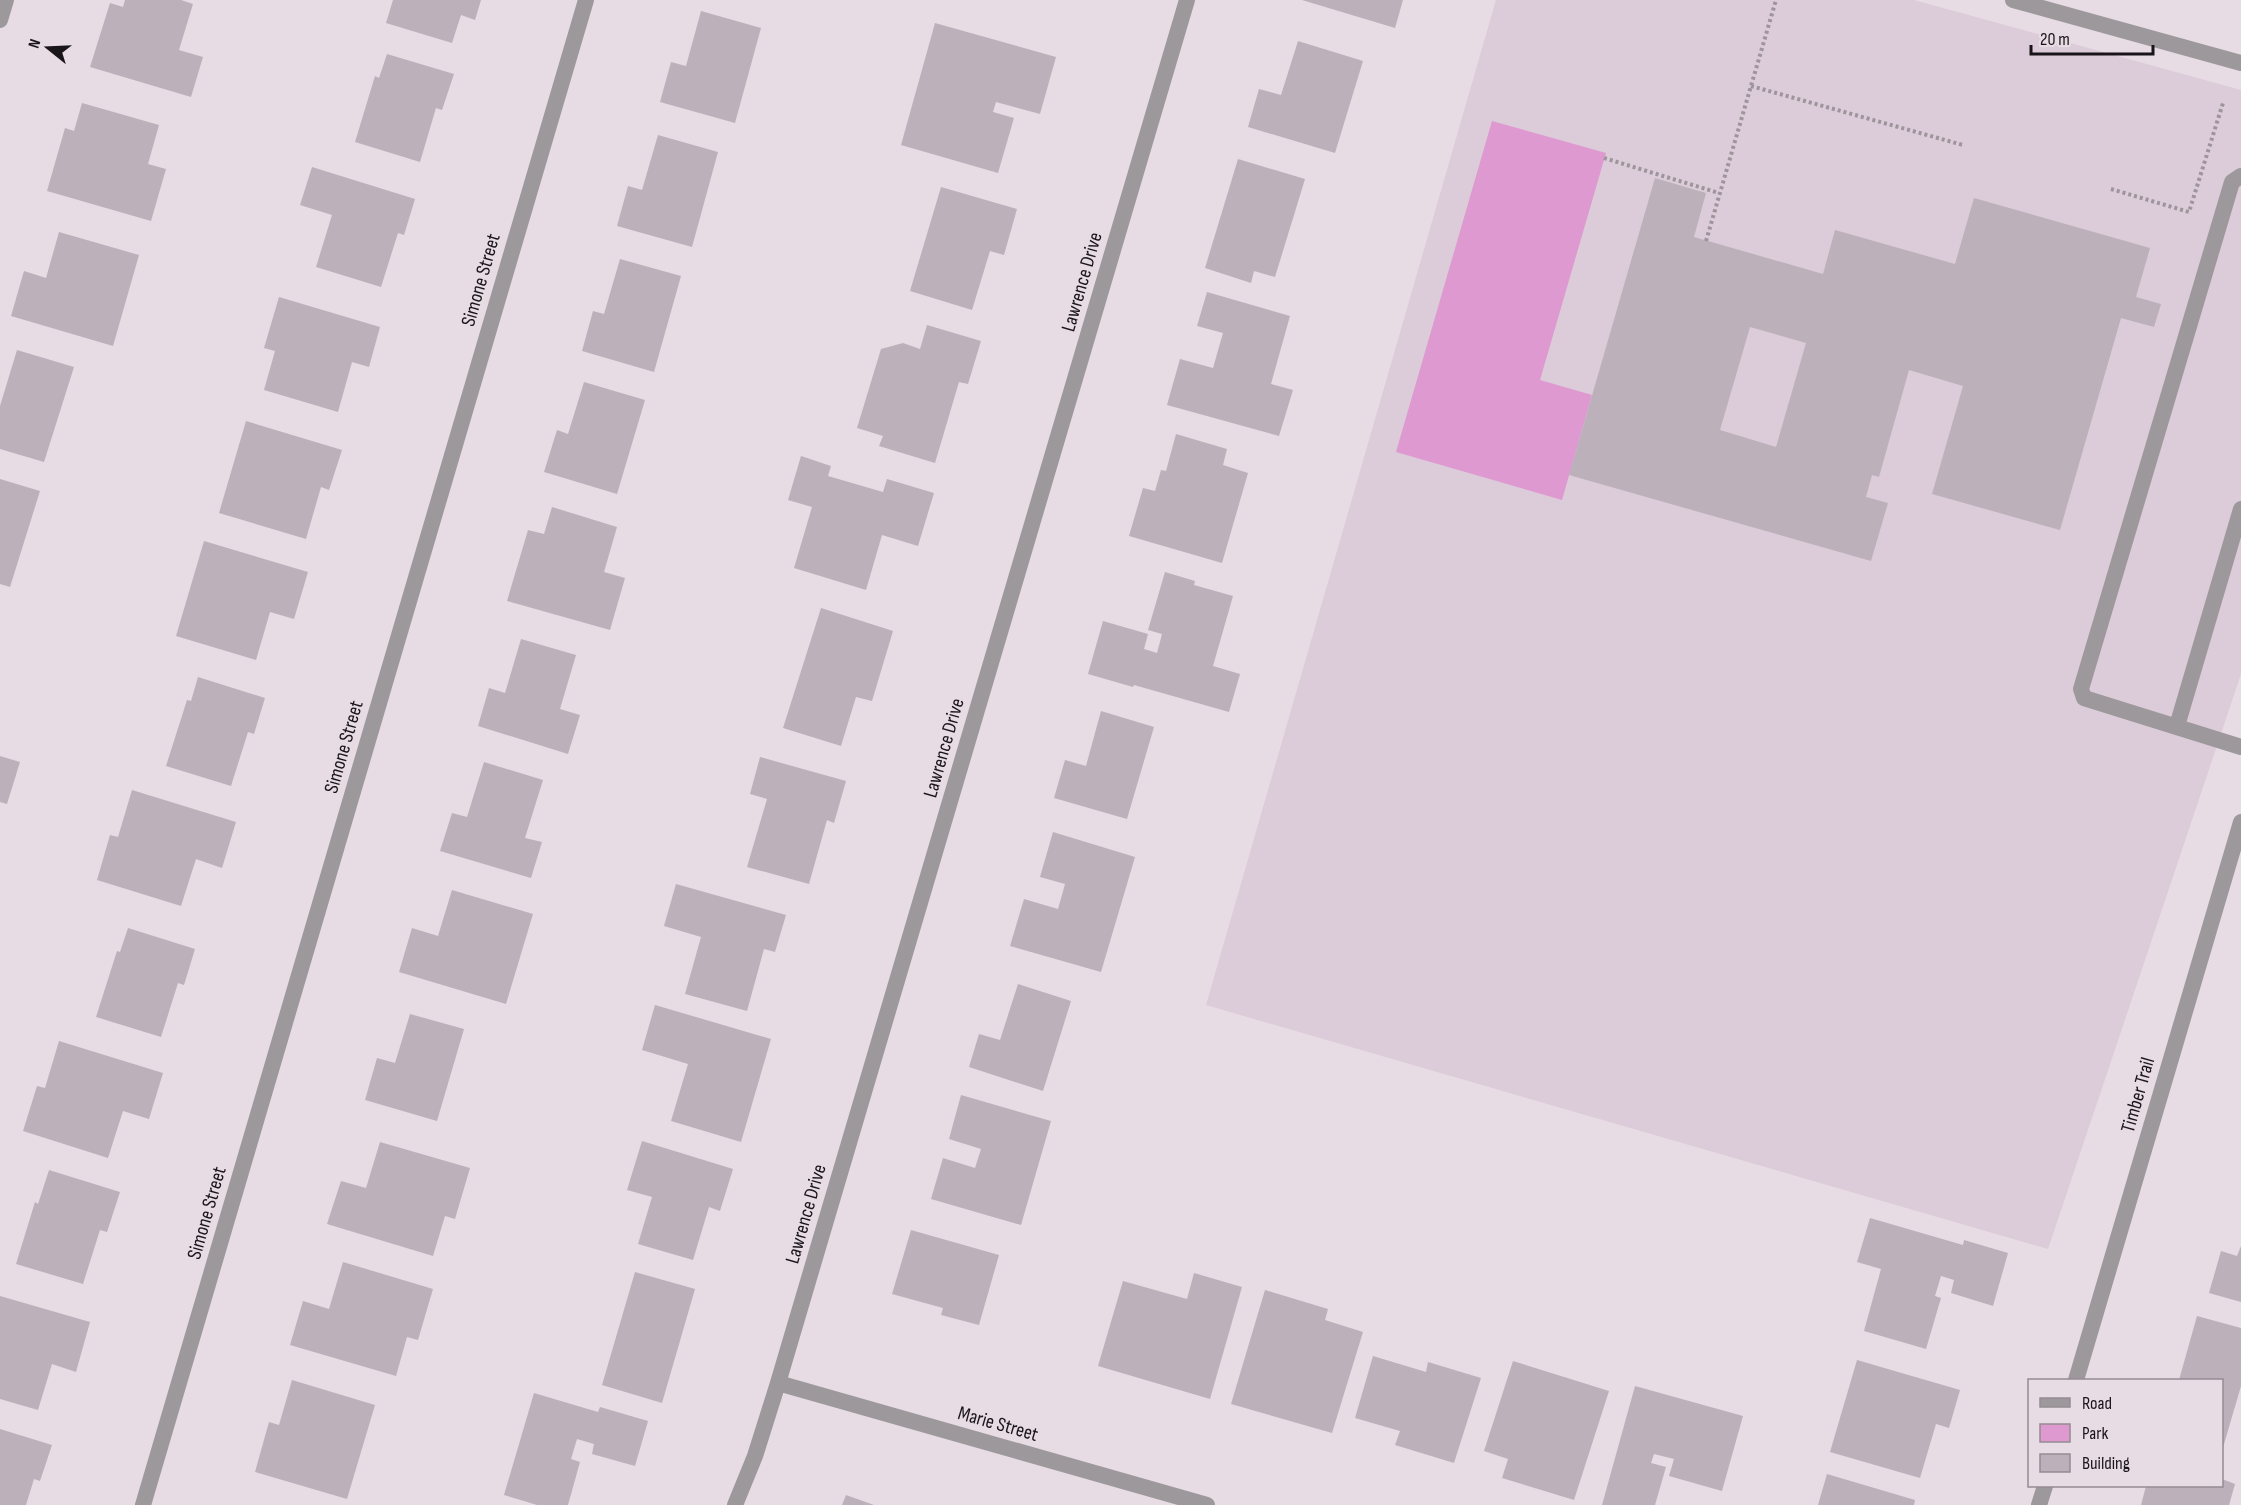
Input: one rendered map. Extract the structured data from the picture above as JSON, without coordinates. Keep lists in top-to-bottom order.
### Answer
{
  "streets": {
    "street": [
      "Simone Street",
      "Lawrence Drive",
      "Timber Trail",
      "Marie Street"
    ]
  },
  "crossings": [
    ["Lawrence Drive", "Marie Street"]
  ],
  "legend": ["Road", "Park", "Building"],
  "scale_bar": "20 m",
  "north": "left"
}
